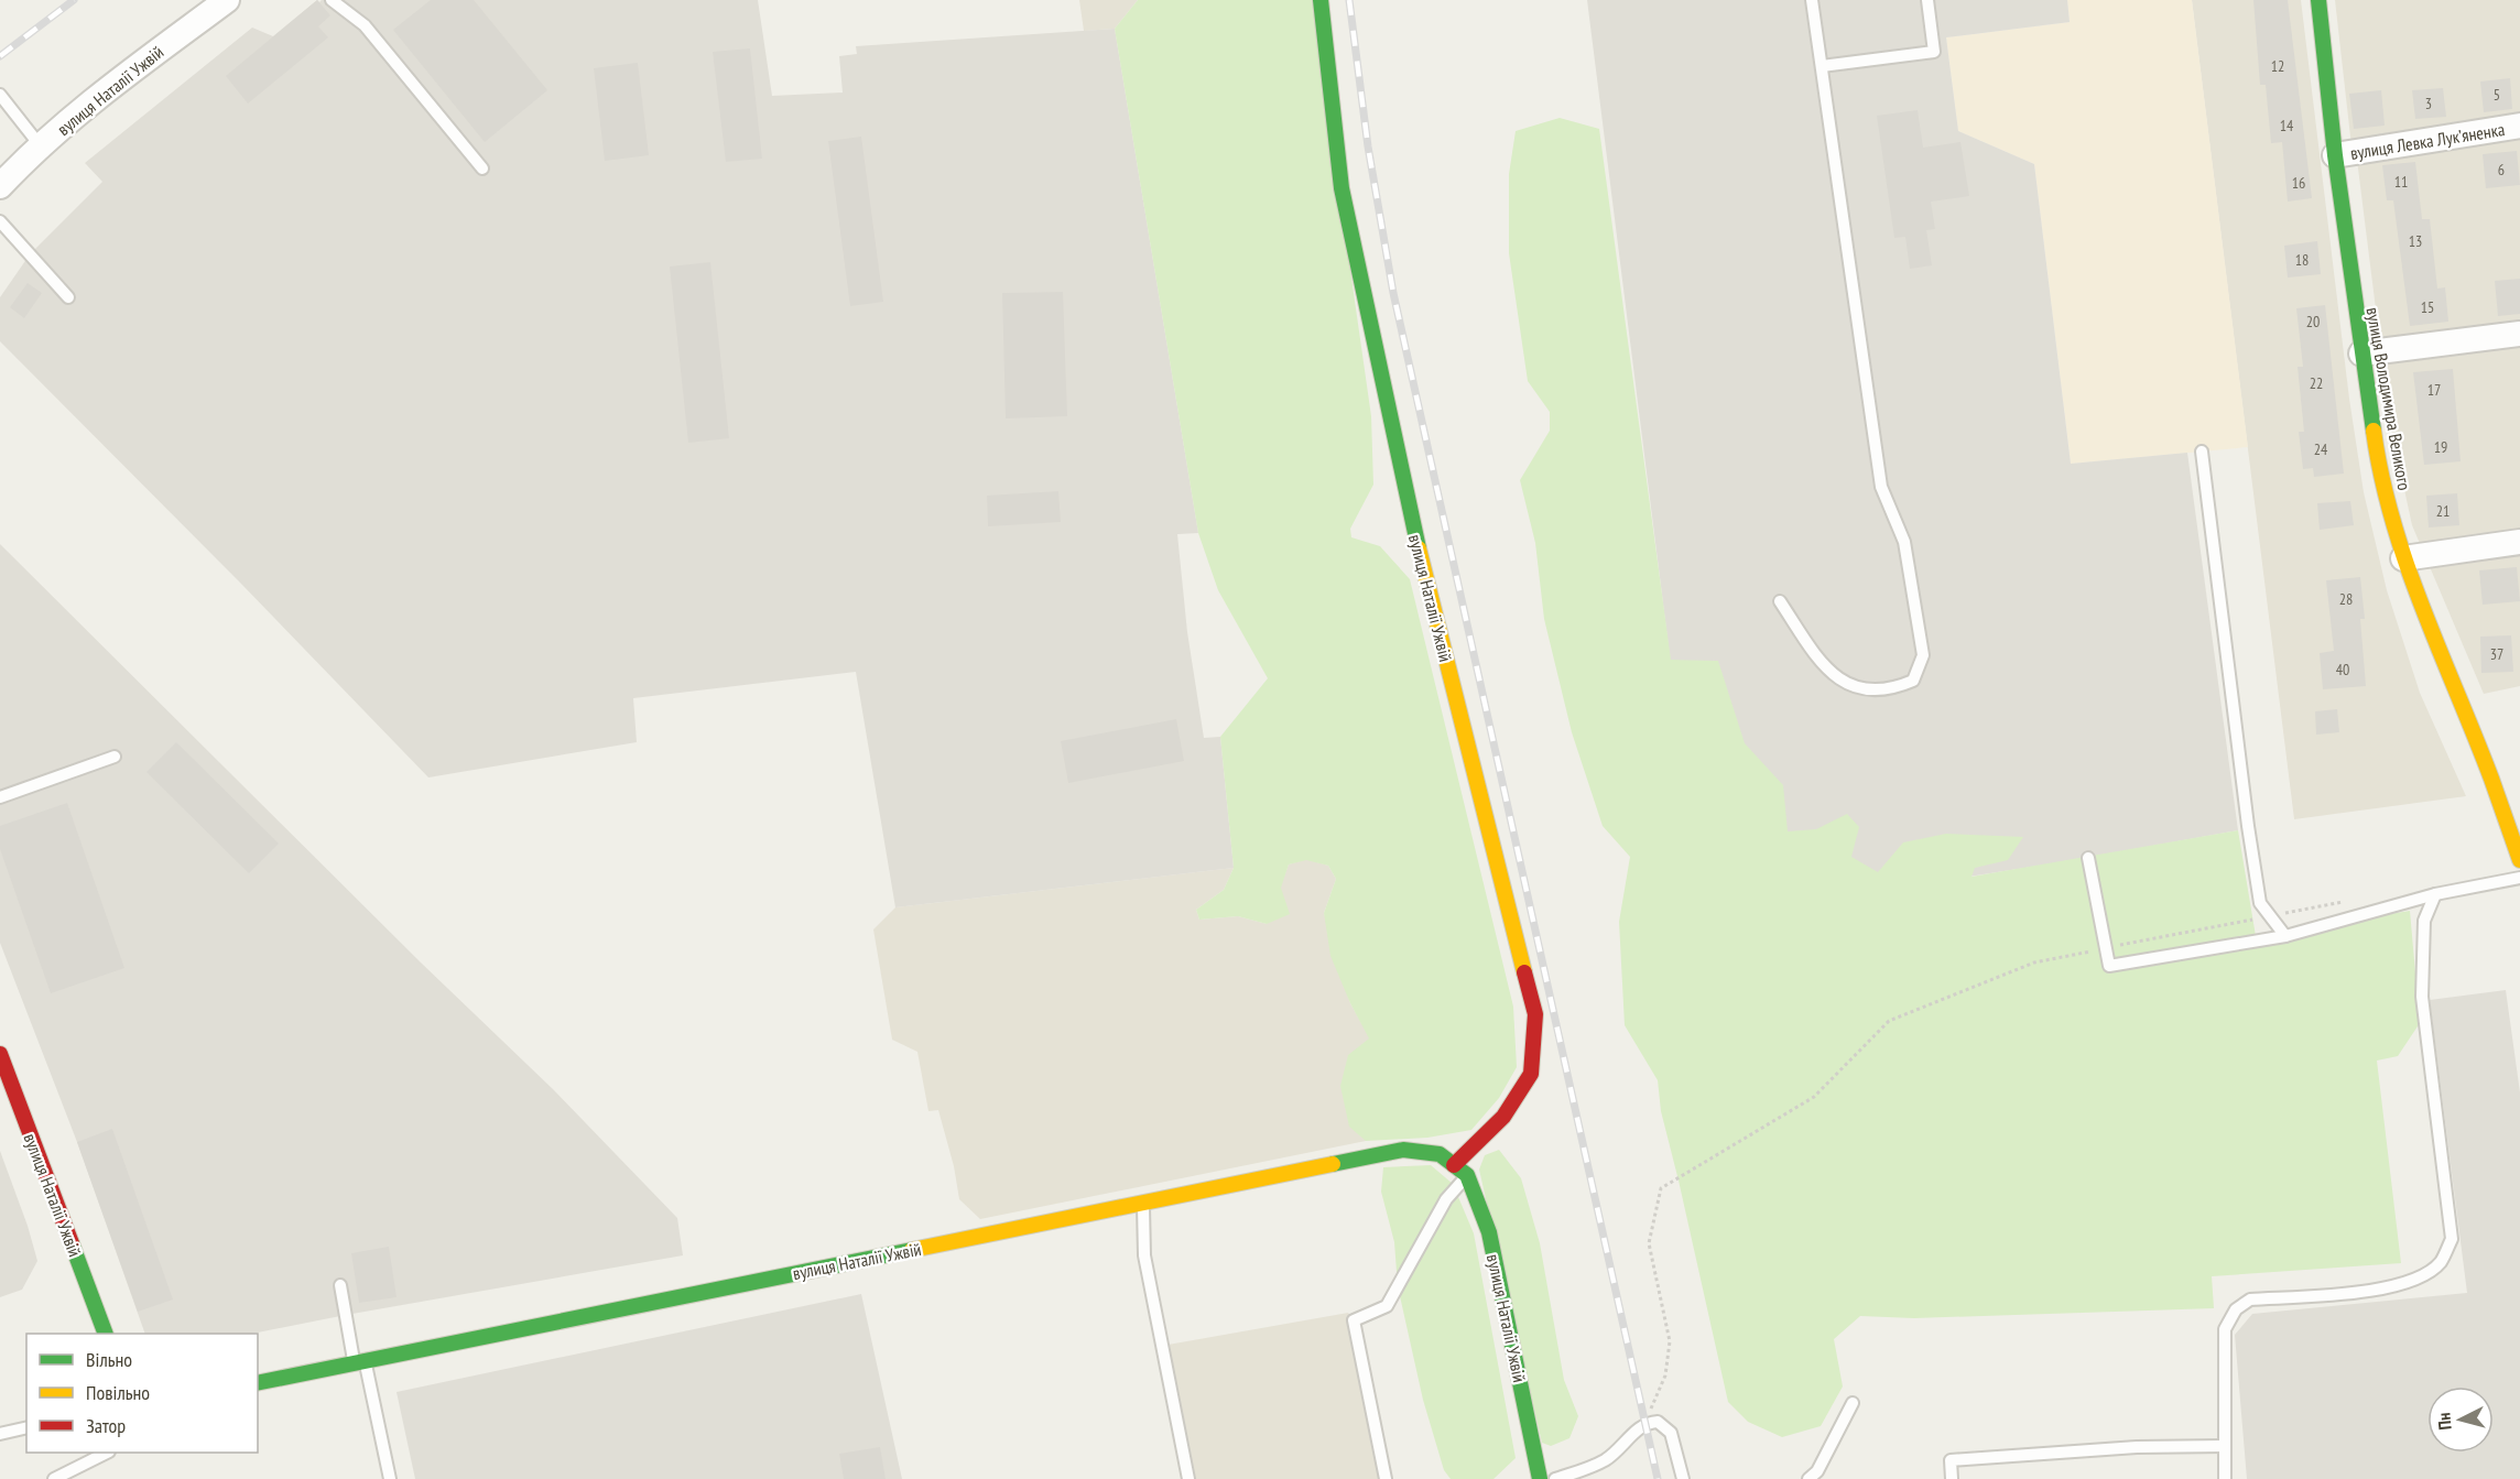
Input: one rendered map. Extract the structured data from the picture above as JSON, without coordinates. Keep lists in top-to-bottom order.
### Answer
{
  "streets": {
    "street": ["вулиця Наталії Ужвій", "вулиця Левка Лукʼяненка", "вулиця Володимира Великого"]
  },
  "crossings": [
    ["вулиця Левка Лукʼяненка", "вулиця Володимира Великого"]
  ],
  "house_numbers": [
    "12",
    "5",
    "3",
    "14",
    "6",
    "11",
    "16",
    "13",
    "18",
    "15",
    "20",
    "22",
    "17",
    "19",
    "24",
    "21",
    "28",
    "37",
    "40"
  ],
  "legend": ["Вільно", "Повільно", "Затор"],
  "north": "left"
}
